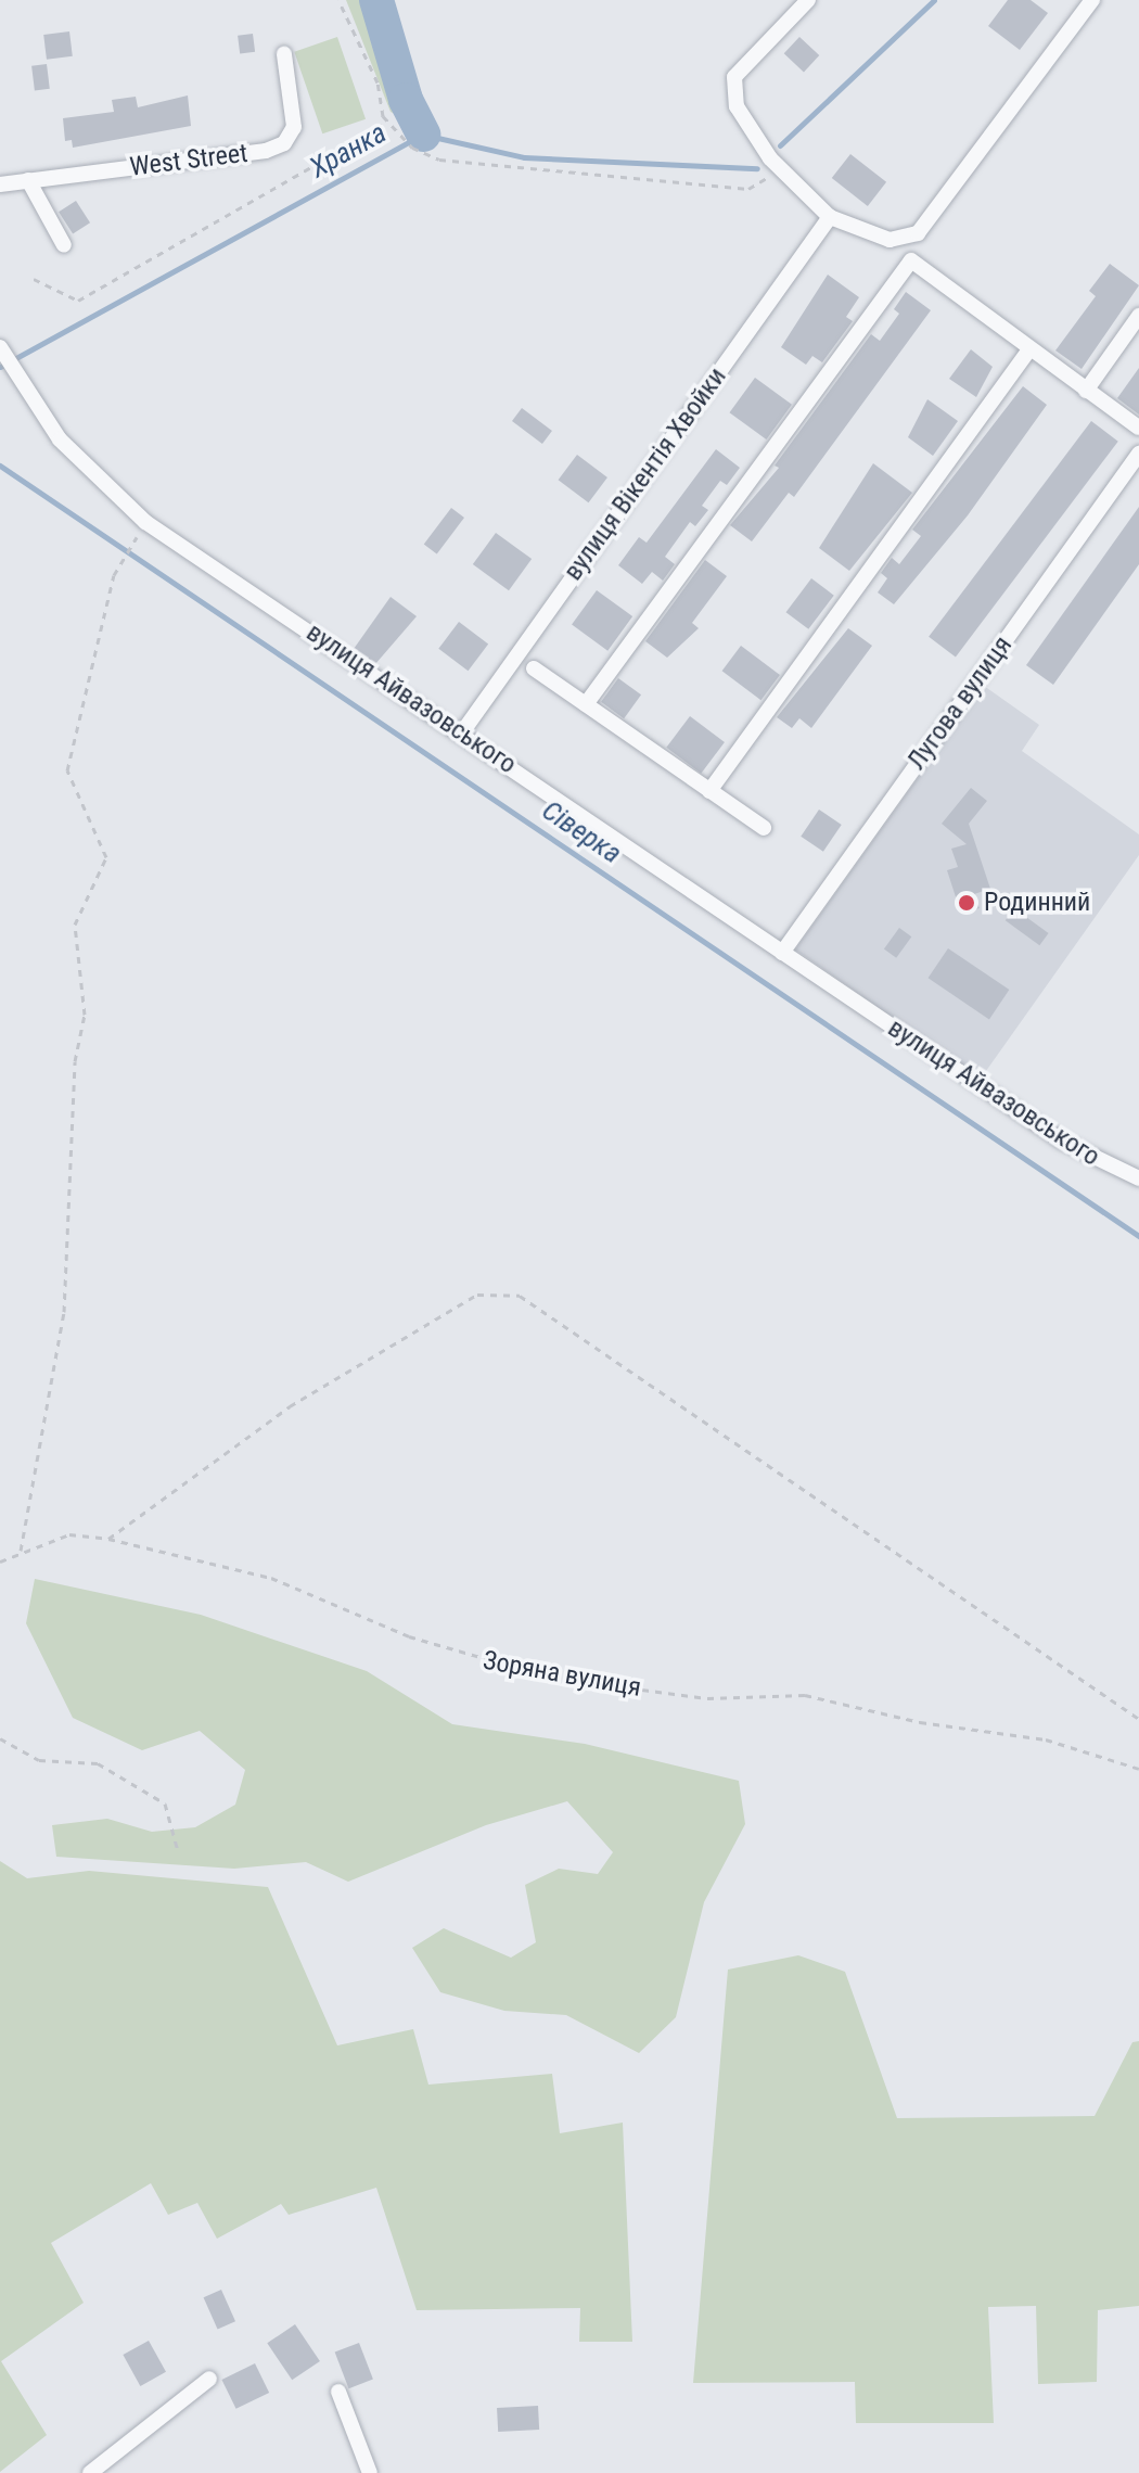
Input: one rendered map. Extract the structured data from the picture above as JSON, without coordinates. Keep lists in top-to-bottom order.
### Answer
{
  "streets": {
    "street": [
      "West Street",
      "вулиця Вікентія Хвойки",
      "вулиця Айвазовського",
      "Лугова вулиця"
    ],
    "path": ["Зоряна вулиця"]
  },
  "crossings": [
    ["вулиця Вікентія Хвойки", "вулиця Айвазовського"],
    ["вулиця Айвазовського", "Лугова вулиця"]
  ],
  "water": ["Хранка", "Сіверка"],
  "places": ["Родинний"]
}
